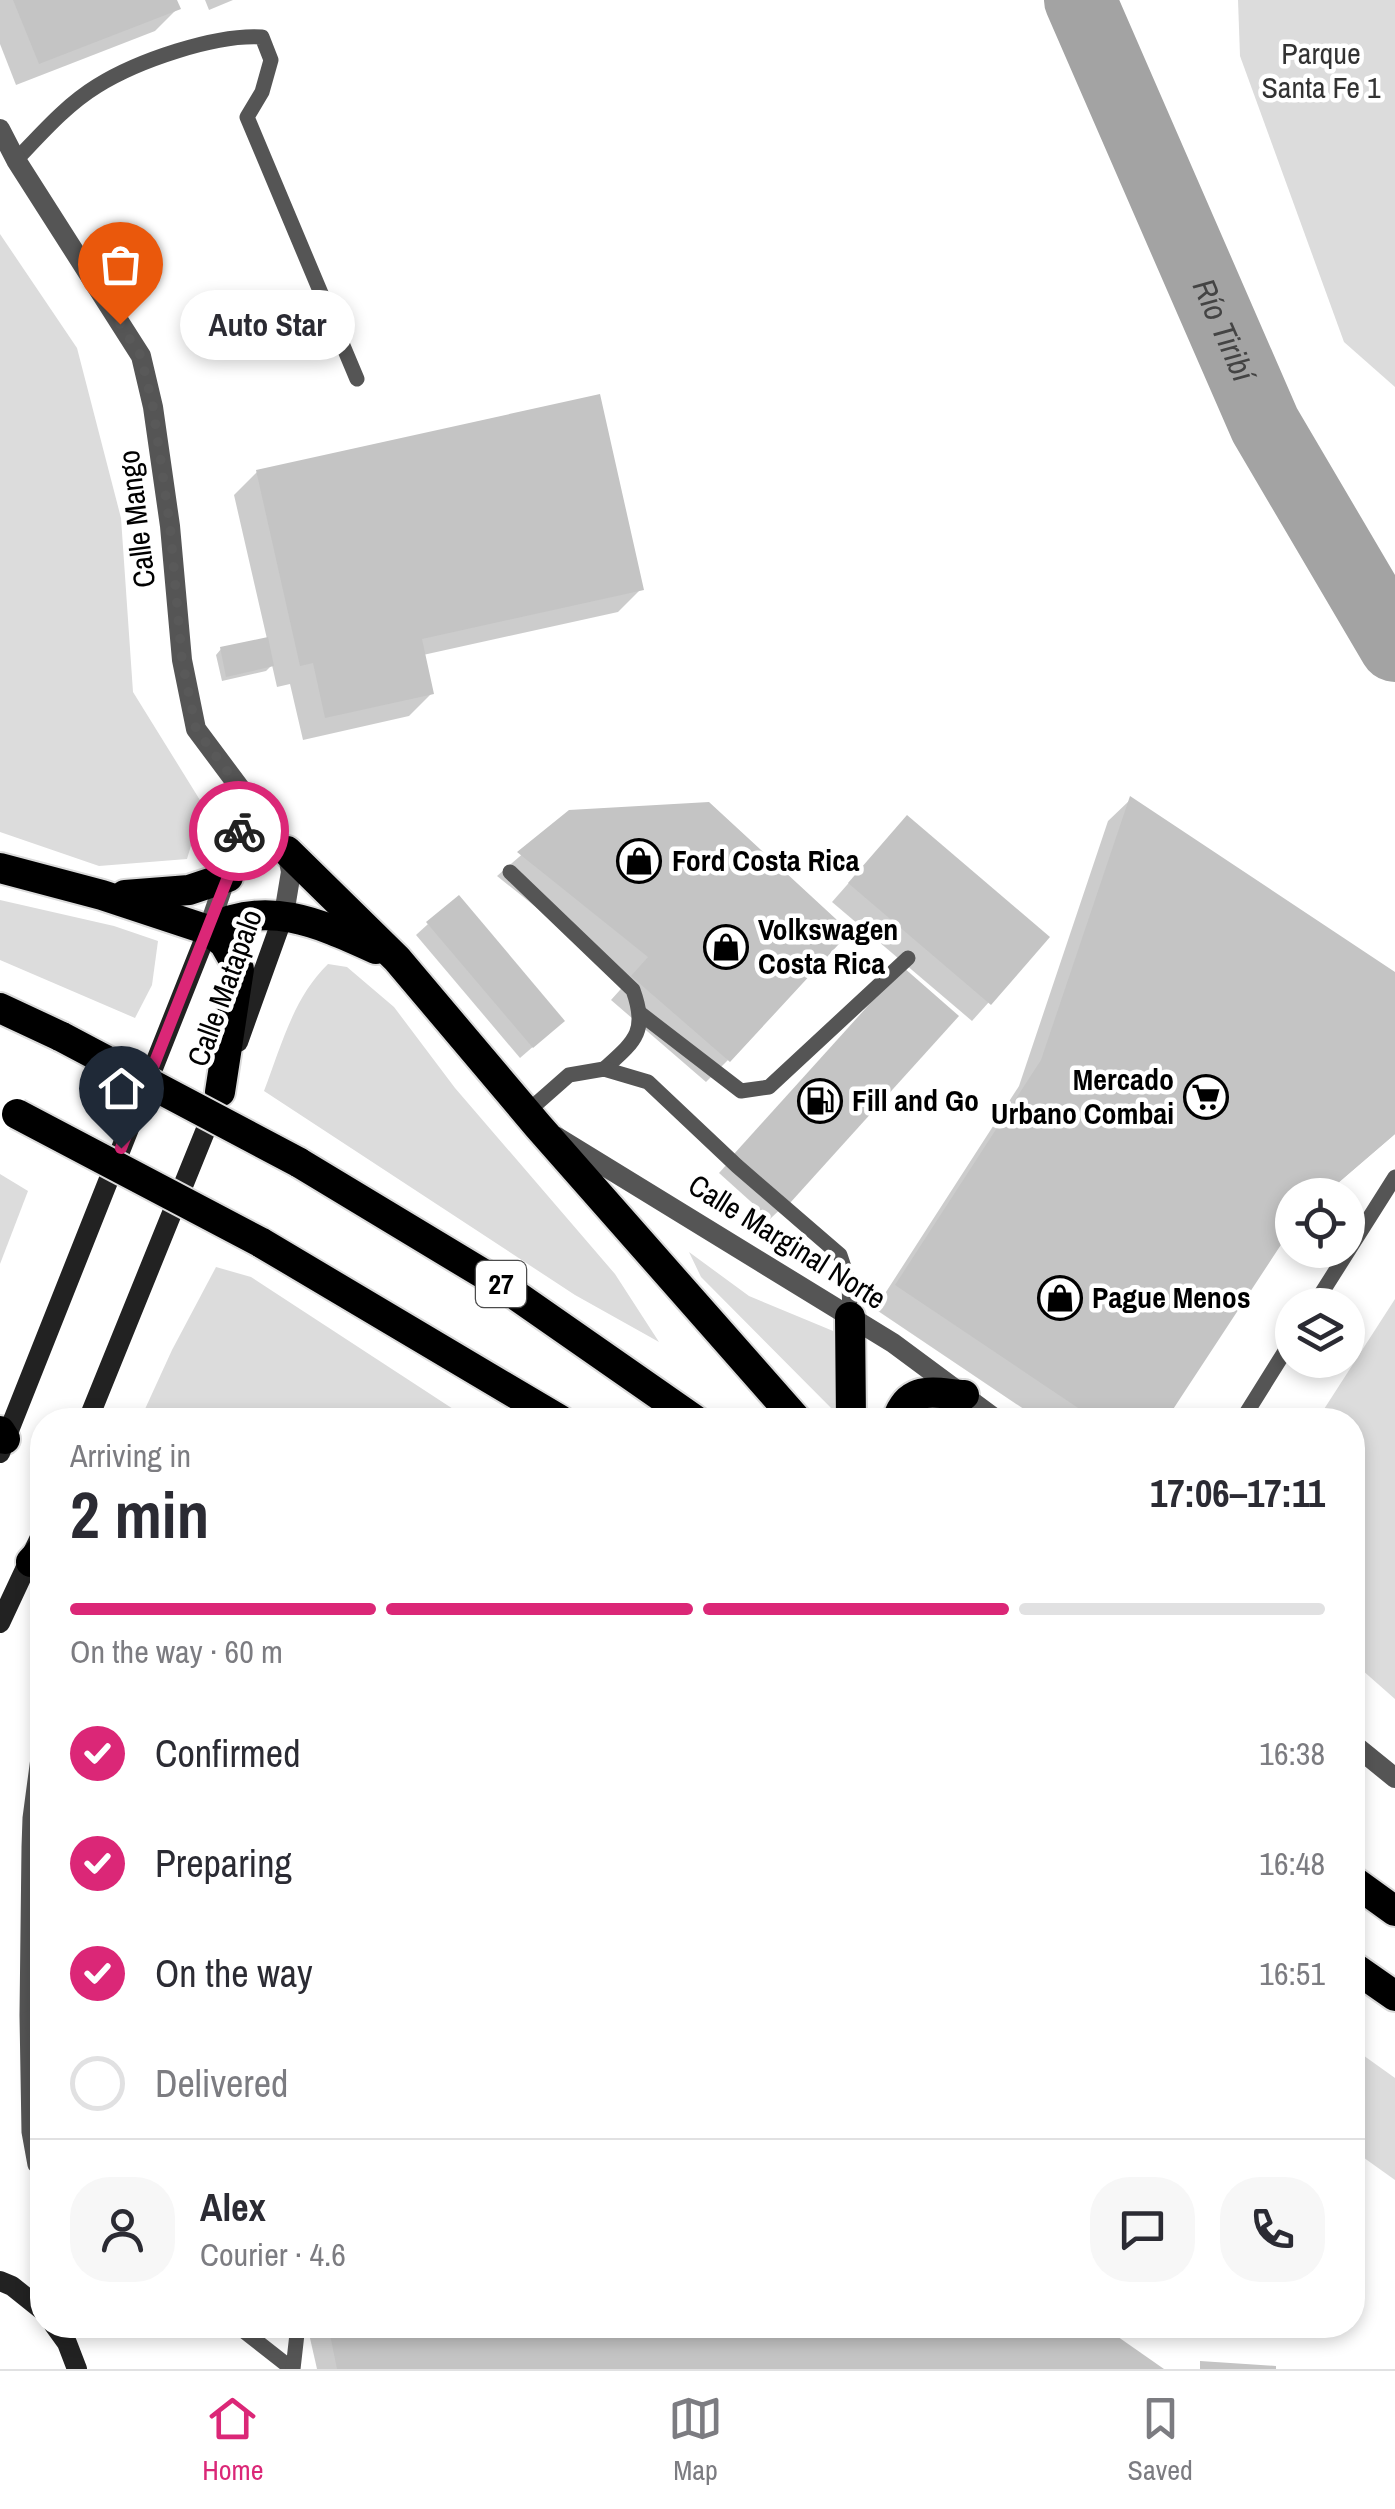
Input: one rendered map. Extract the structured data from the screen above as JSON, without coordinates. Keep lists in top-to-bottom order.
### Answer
{
  "streets": {
    "highway": ["27"],
    "street": ["Calle Mango", "Calle Matapalo", "Calle Marginal Norte"]
  },
  "crossings": [
    ["Calle Mango", "Calle Matapalo"]
  ],
  "water": ["Río Tiribí"],
  "parks": ["Parque Santa Fe 1"],
  "places": {
    "other": ["Auto Star"],
    "shop": ["Ford Costa Rica", "Volkswagen Costa Rica", "Pague Menos"],
    "supermarket": ["Mercado Urbano Combai"],
    "fuel station": ["Fill and Go"]
  },
  "page": {
    "bubble": "Auto Star",
    "heading": ["2 min", "Arriving in", "17:06–17:11"],
    "panel": ["Alex", "Courier · 4.6"],
    "bar": "On the way · 60 m",
    "list": [
      ["Confirmed", "16:38"],
      ["Preparing", "16:48"],
      ["On the way", "16:51"],
      "Delivered"
    ],
    "tabs": ["Home", "Map", "Saved"]
  }
}
